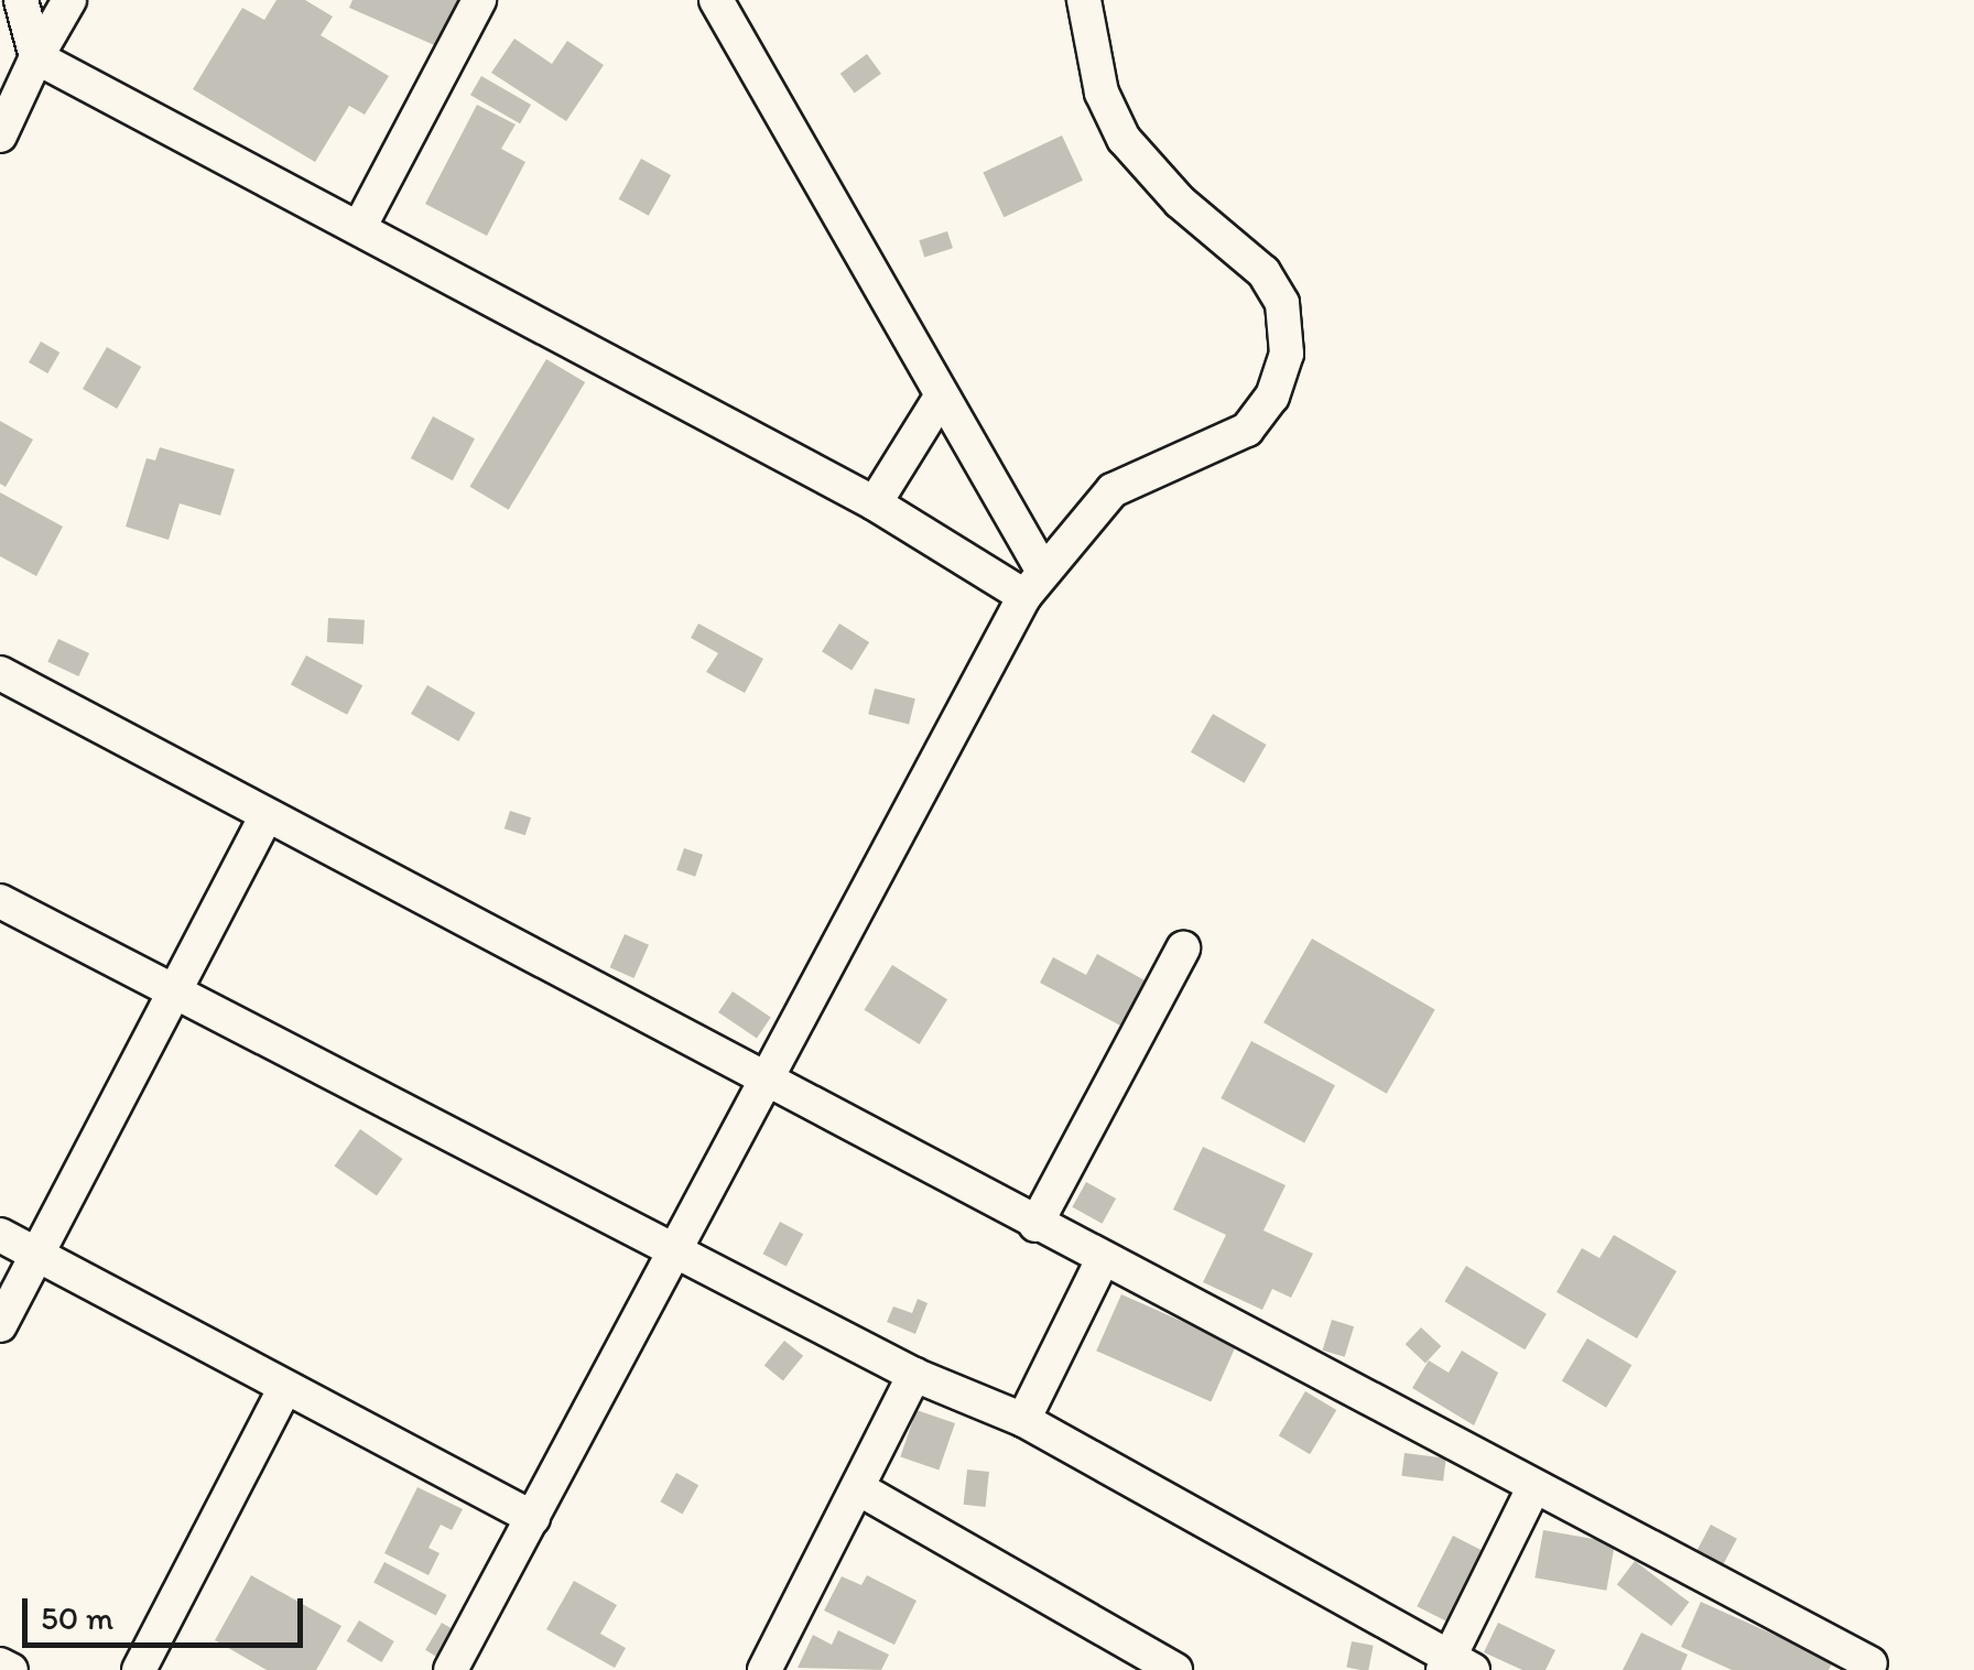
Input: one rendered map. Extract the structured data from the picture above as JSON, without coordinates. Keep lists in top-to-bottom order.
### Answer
{
  "scale_bar": "50 m"
}
